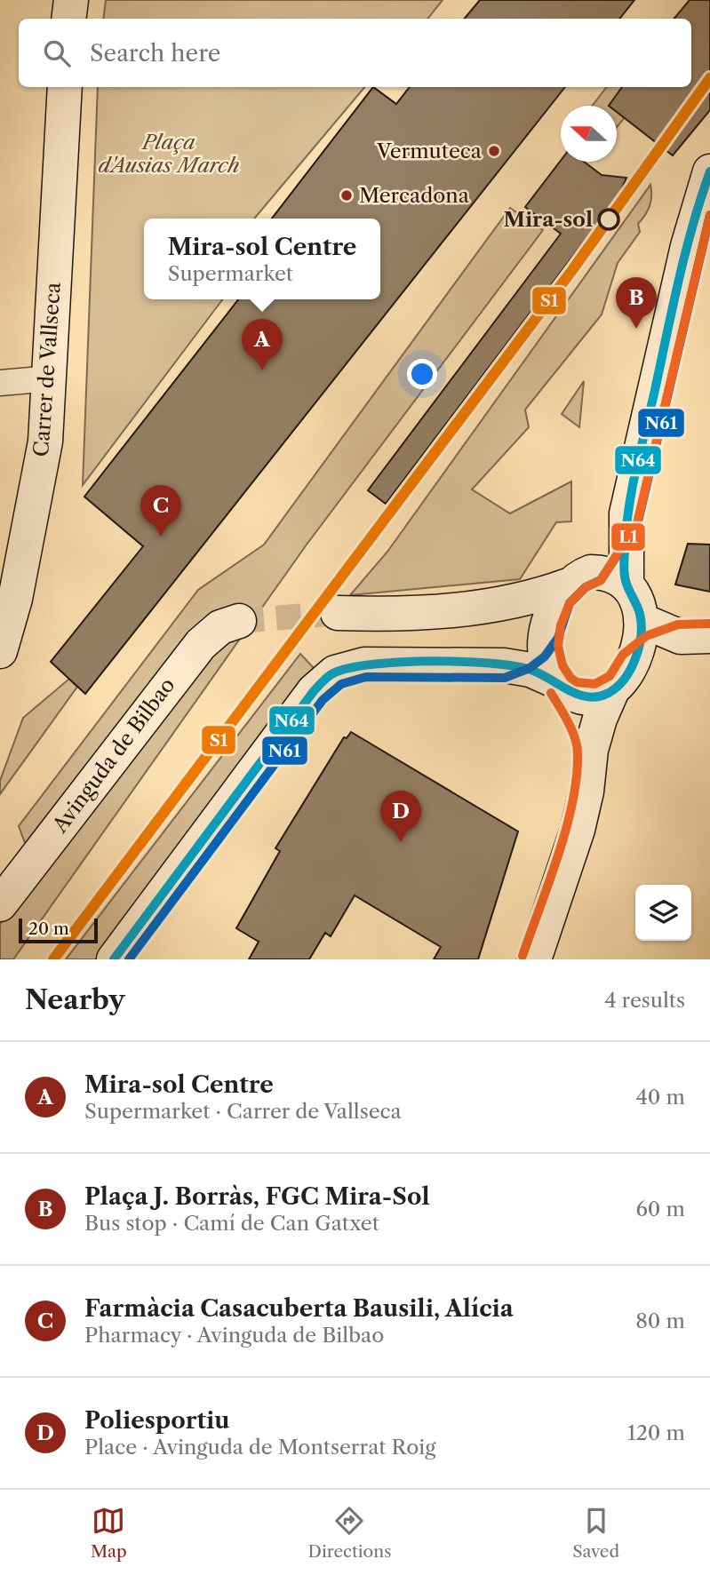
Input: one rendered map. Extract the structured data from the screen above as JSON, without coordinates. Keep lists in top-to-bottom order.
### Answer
{
  "streets": {
    "street": ["Carrer de Vallseca", "Avinguda de Bilbao"]
  },
  "parks": ["Plaça d'Ausias March"],
  "places": ["Vermuteca", "Mercadona", "Mira-sol"],
  "lines": [
    "transit line S1",
    "transit line N64",
    "transit line N61",
    "transit line L1"
  ],
  "scale_bar": "20 m",
  "north": "left",
  "page": {
    "search": "Search here",
    "popup": ["Mira-sol Centre", "Supermarket"],
    "pins": [
      "B",
      "A",
      "C",
      "D"
    ],
    "scale": "20 m",
    "heading": ["Nearby", "4 results"],
    "list": [
      {
        "mark": "A",
        "name": "Mira-sol Centre",
        "note": "Supermarket · Carrer de Vallseca",
        "value": "40 m"
      },
      {
        "mark": "B",
        "name": "Plaça J. Borràs, FGC Mira-Sol",
        "note": "Bus stop · Camí de Can Gatxet",
        "value": "60 m"
      },
      {
        "mark": "C",
        "name": "Farmàcia Casacuberta Bausili, Alícia",
        "note": "Pharmacy · Avinguda de Bilbao",
        "value": "80 m"
      },
      {
        "mark": "D",
        "name": "Poliesportiu",
        "note": "Place · Avinguda de Montserrat Roig",
        "value": "120 m"
      }
    ],
    "nav": ["Map", "Directions", "Saved"]
  }
}
